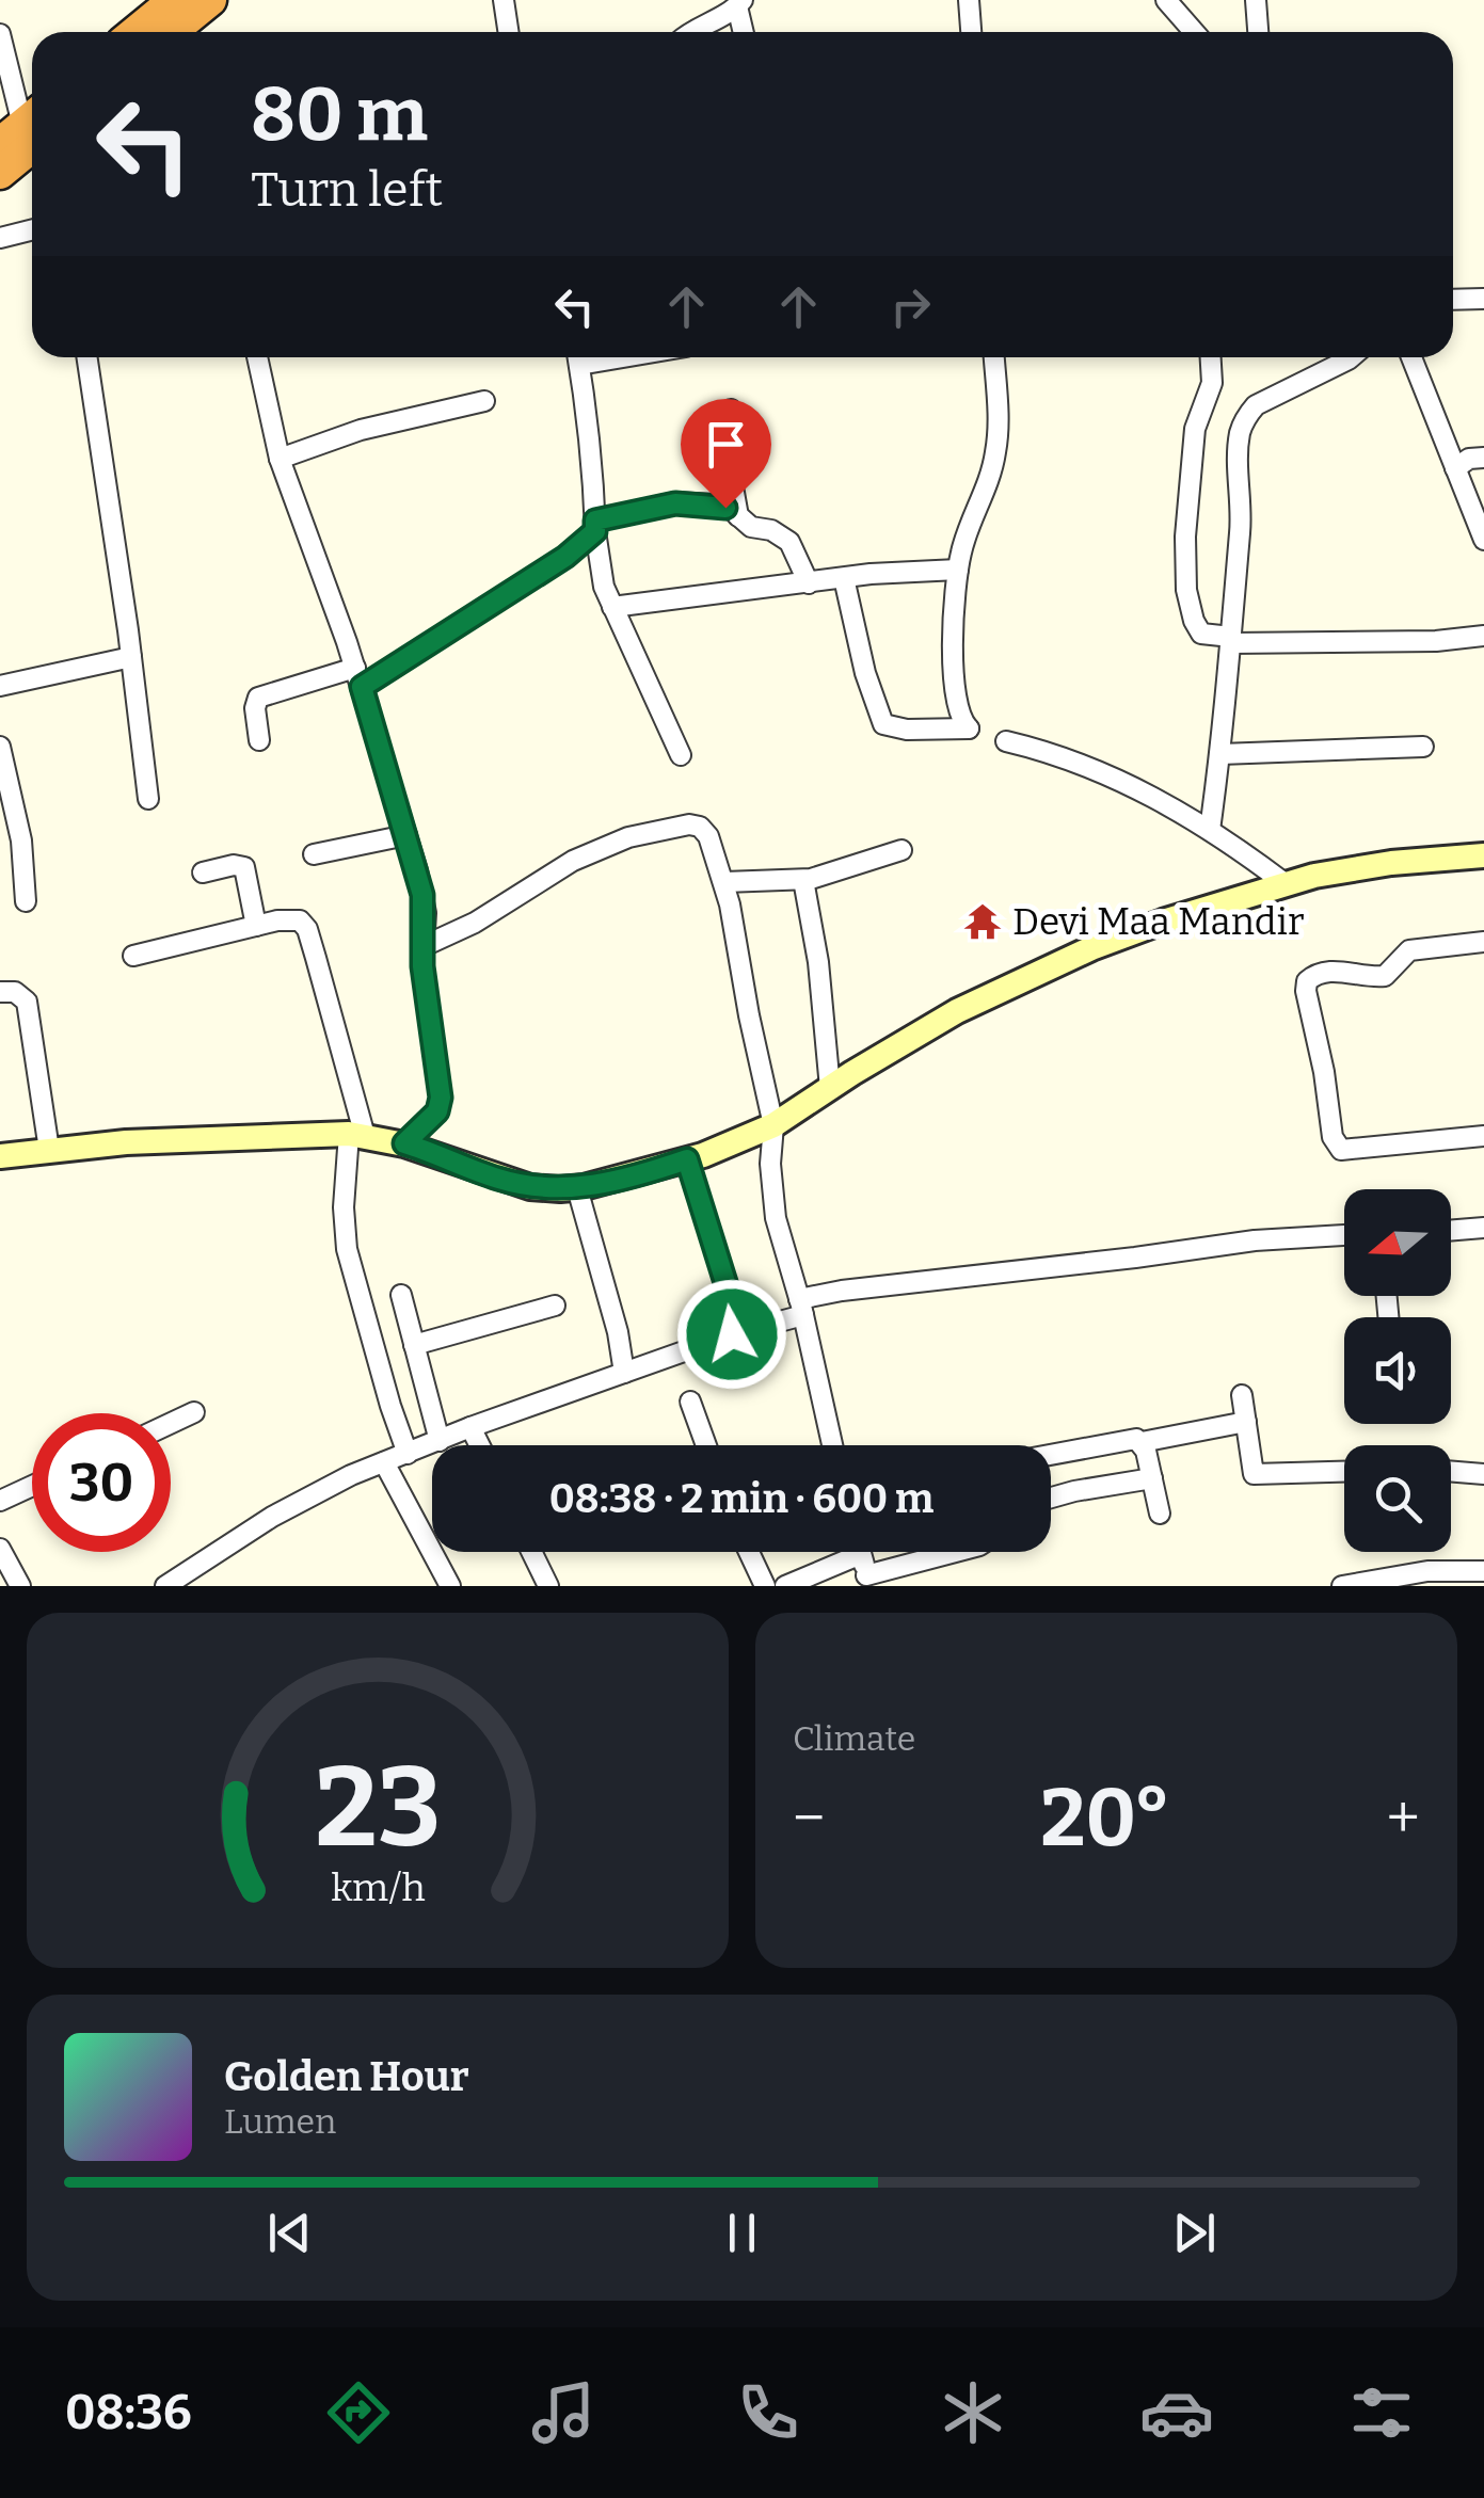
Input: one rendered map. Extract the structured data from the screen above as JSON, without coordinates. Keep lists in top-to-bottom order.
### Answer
{
  "places": {
    "temple": ["Devi Maa Mandir"]
  },
  "north": "left",
  "page": {
    "turn": ["80 m", "Turn left"],
    "limit": "30",
    "trip": "08:38 · 2 min · 600 m",
    "tile": "Climate",
    "heat": ["−", "20°", "+"],
    "song": ["Golden Hour", "Lumen"],
    "tabs": "08:36",
    "gauge": ["23", "km/h"]
  }
}
